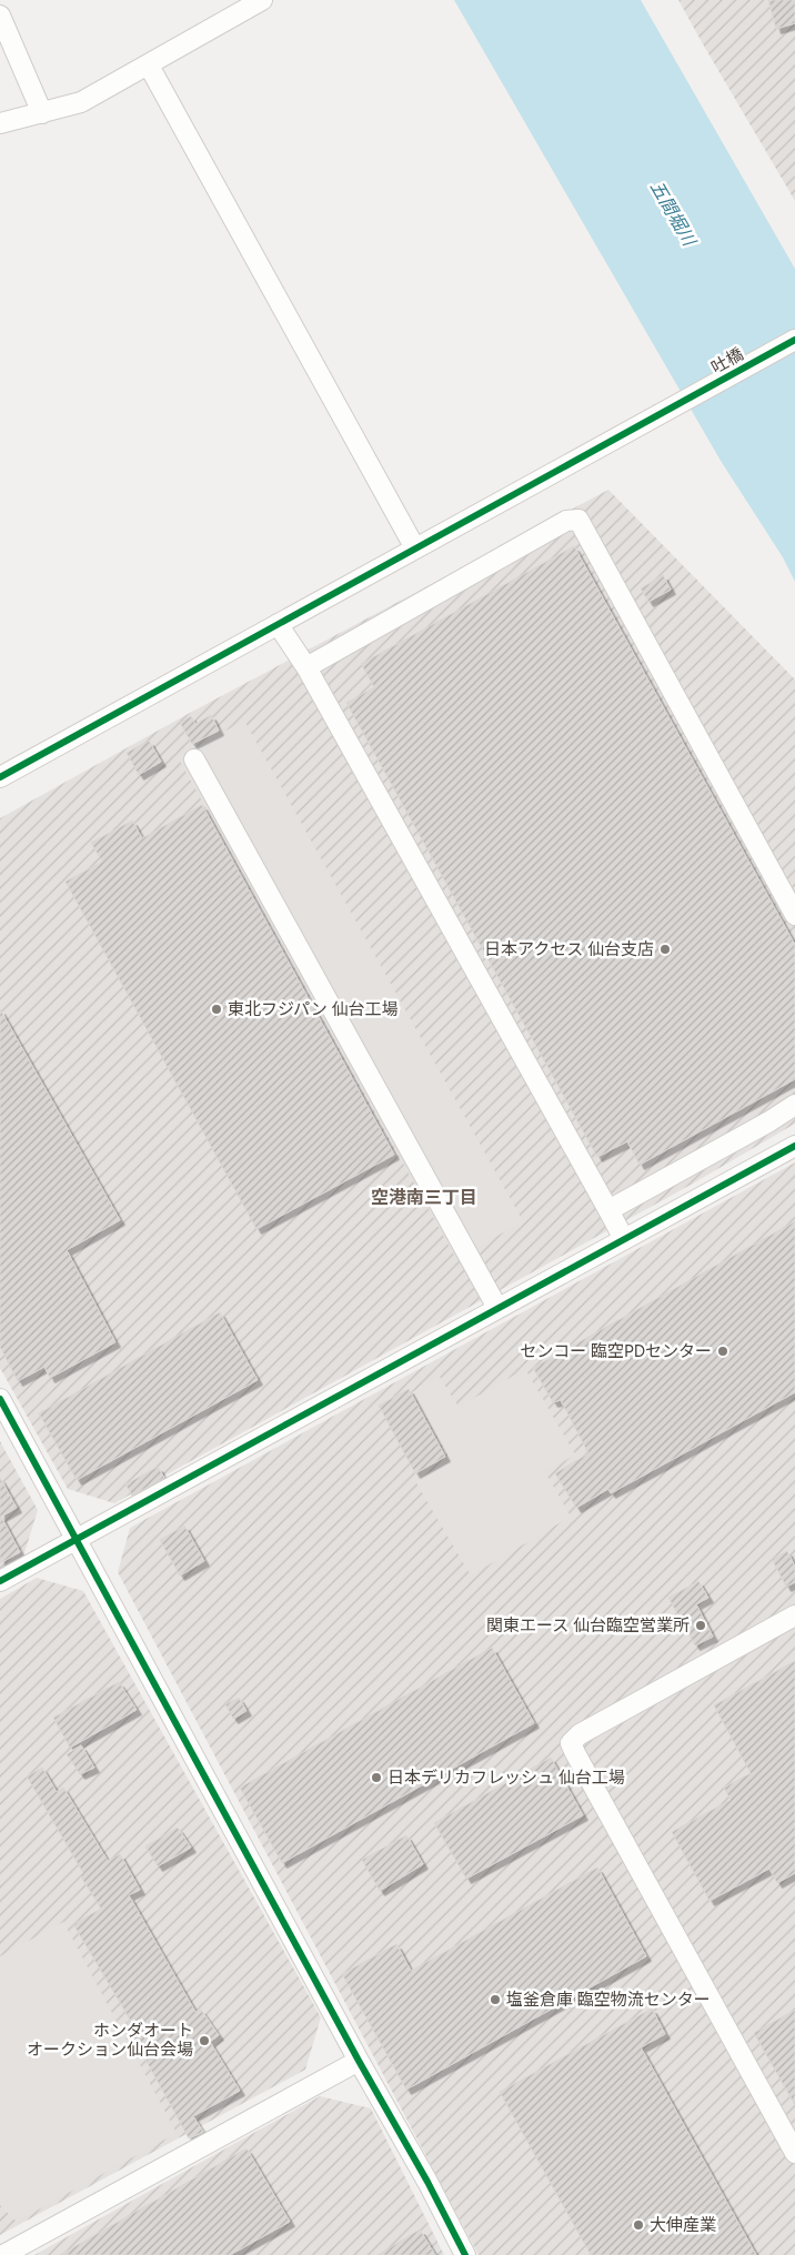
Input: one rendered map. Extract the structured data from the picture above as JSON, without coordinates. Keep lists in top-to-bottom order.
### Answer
{
  "streets": {
    "street": ["吐橋"]
  },
  "districts": ["空港南三丁目"],
  "water": ["五間堀川"],
  "places": [
    "日本アクセス 仙台支店",
    "東北フジパン 仙台工場",
    "センコー 臨空PDセンター",
    "関東エース 仙台臨空営業所",
    "日本デリカフレッシュ 仙台工場",
    "塩釜倉庫 臨空物流センター",
    "ホンダオート オークション仙台会場",
    "大伸産業"
  ]
}
